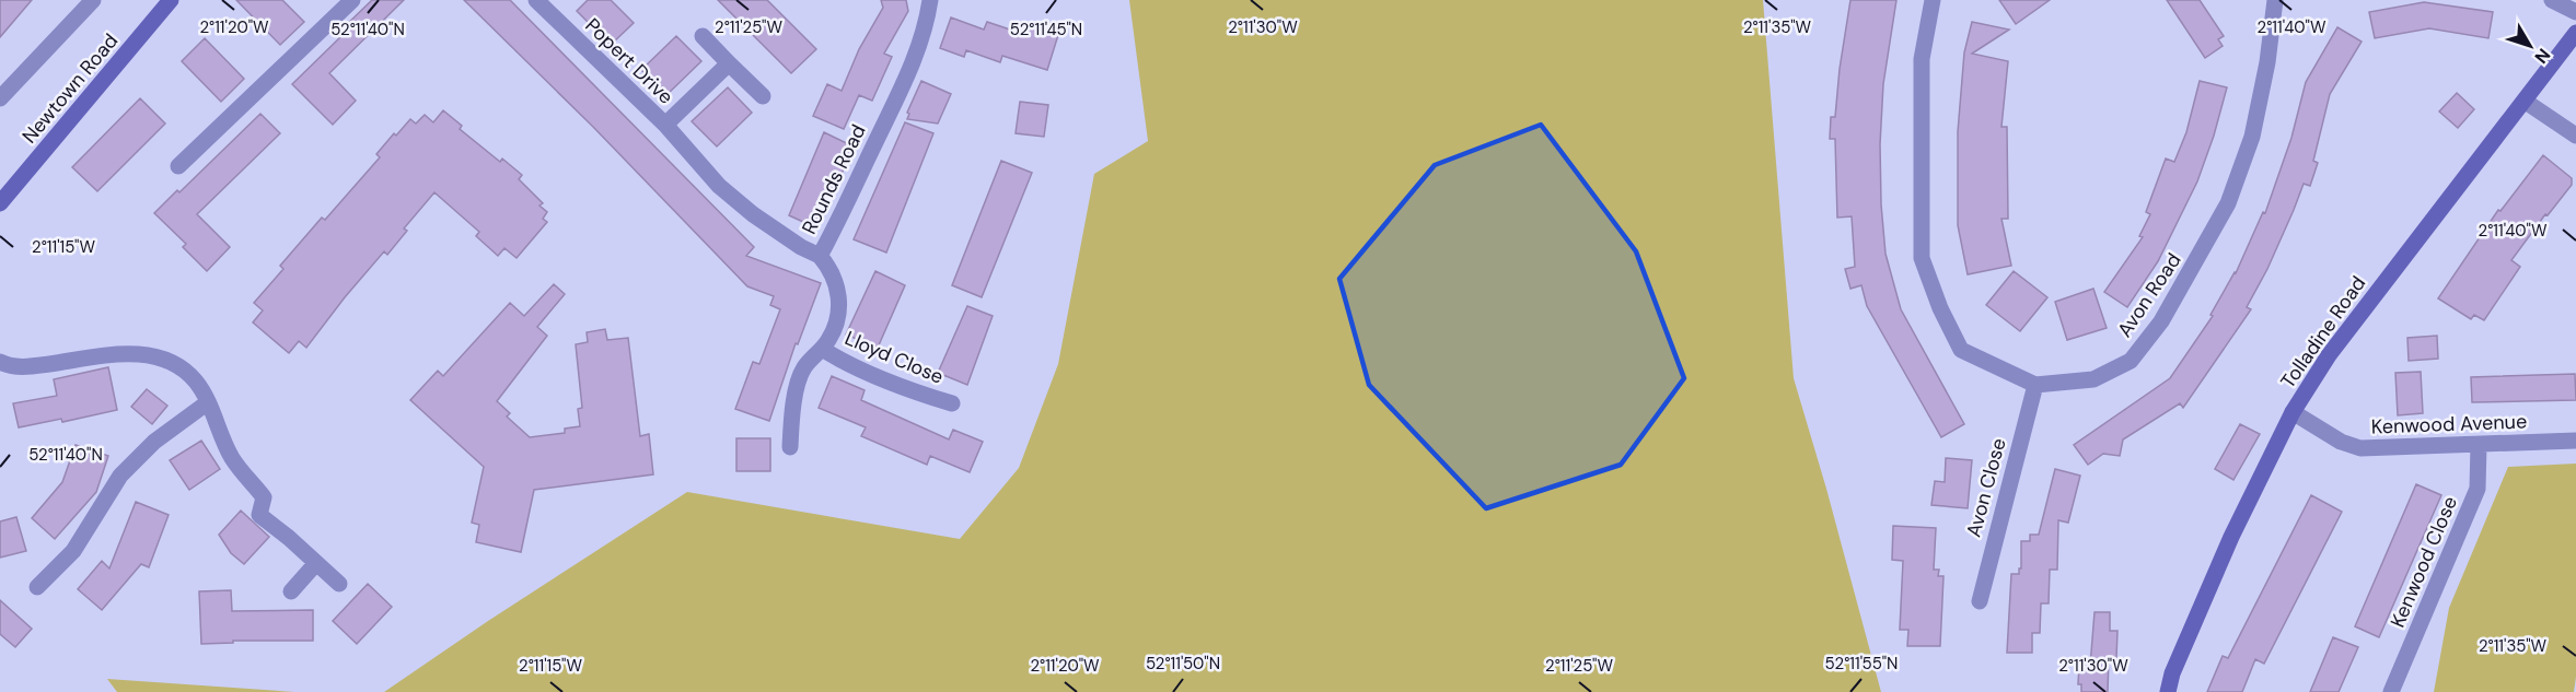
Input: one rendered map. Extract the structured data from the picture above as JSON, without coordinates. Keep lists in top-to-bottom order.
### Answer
{
  "streets": {
    "main road": ["Newtown Road", "Tolladine Road"],
    "street": [
      "Popert Drive",
      "Rounds Road",
      "Avon Road",
      "Lloyd Close",
      "Kenwood Avenue",
      "Avon Close",
      "Kenwood Close"
    ]
  },
  "crossings": [
    ["Popert Drive", "Rounds Road"],
    ["Rounds Road", "Lloyd Close"],
    ["Avon Road", "Avon Close"],
    ["Tolladine Road", "Kenwood Avenue"],
    ["Kenwood Avenue", "Kenwood Close"]
  ],
  "north": "bottom right",
  "coordinates": [
    "2°11'25\"W",
    "2°11'20\"W",
    "2°11'30\"W",
    "2°11'35\"W",
    "2°11'40\"W",
    "52°11'40\"N",
    "52°11'45\"N",
    "2°11'15\"W",
    "52°11'50\"N",
    "52°11'55\"N"
  ]
}
